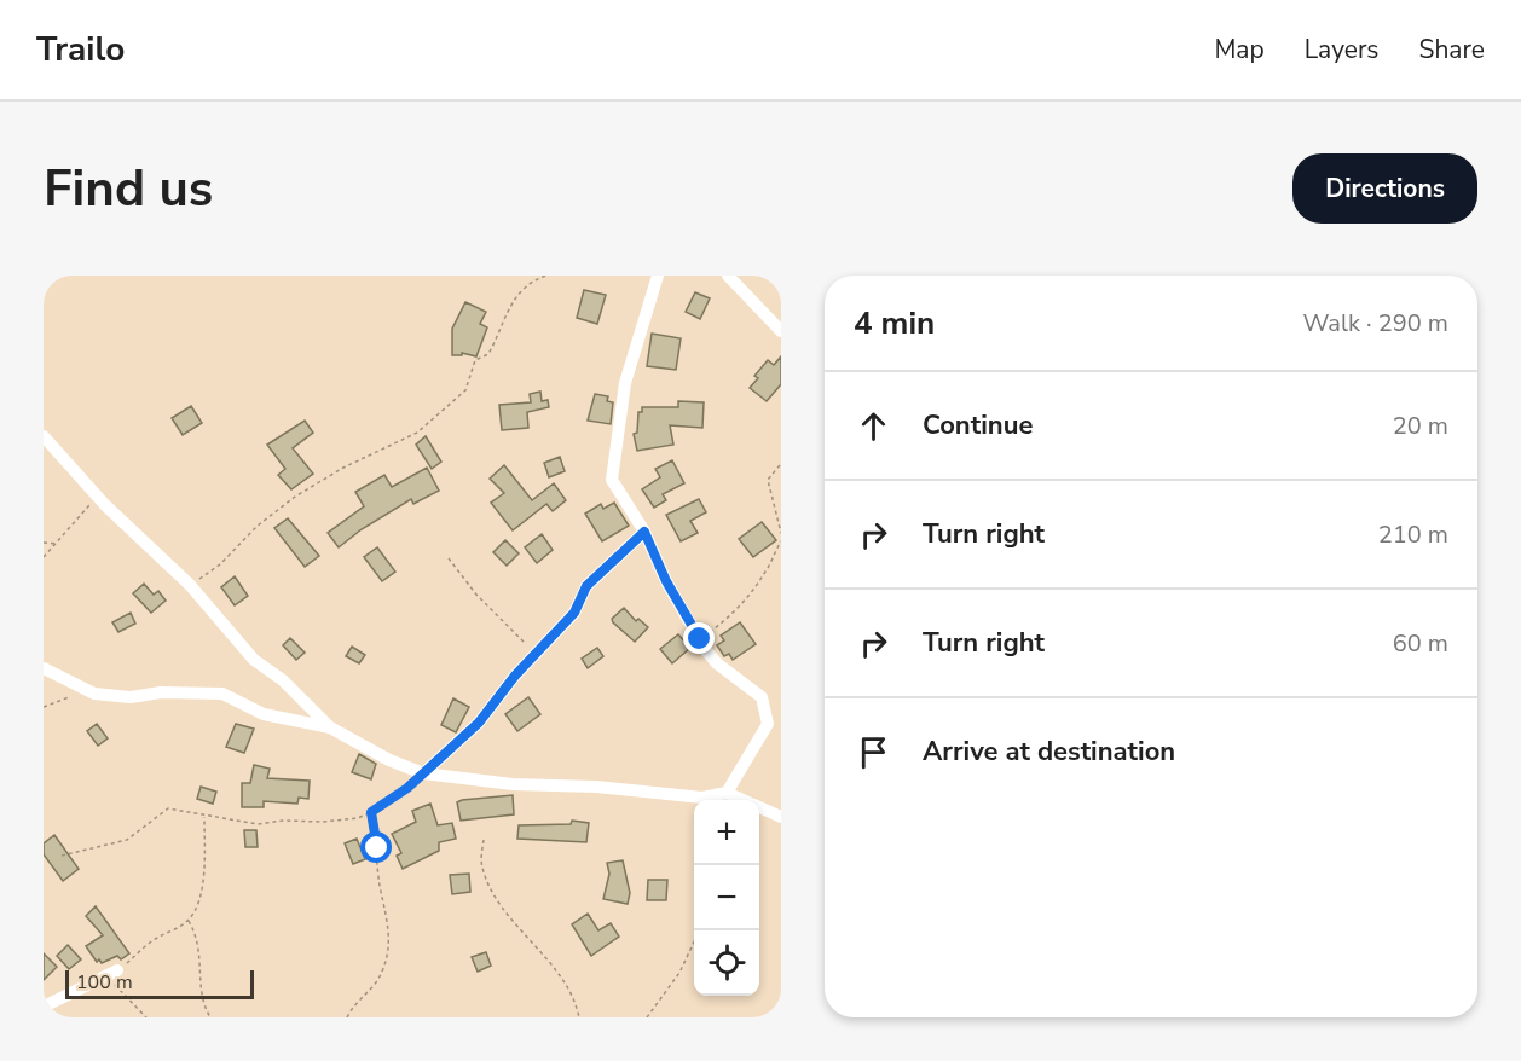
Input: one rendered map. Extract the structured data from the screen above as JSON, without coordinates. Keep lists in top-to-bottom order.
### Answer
{
  "scale_bar": "100 m",
  "page": {
    "header": "Trailo",
    "nav": ["Map", "Layers", "Share"],
    "buttons": "Directions",
    "title": "Find us",
    "heading": ["4 min", "Walk · 290 m"],
    "list": [
      ["Continue", "20 m"],
      ["Turn right", "210 m"],
      ["Turn right", "60 m"],
      "Arrive at destination"
    ],
    "map_buttons": ["+", "−"],
    "scale": "100 m"
  }
}
